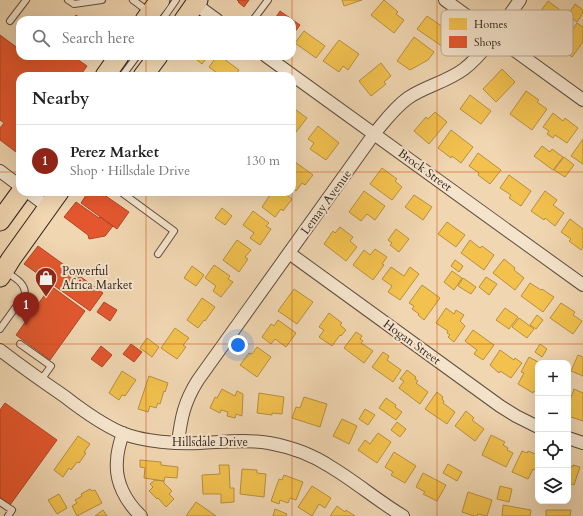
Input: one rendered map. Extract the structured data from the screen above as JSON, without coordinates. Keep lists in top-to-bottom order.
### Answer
{
  "streets": {
    "street": [
      "Brock Street",
      "Lemay Avenue",
      "Hogan Street",
      "Hillsdale Drive"
    ]
  },
  "crossings": [
    ["Brock Street", "Lemay Avenue"],
    ["Lemay Avenue", "Hogan Street"],
    ["Lemay Avenue", "Hillsdale Drive"]
  ],
  "places": {
    "shop": ["Powerful Africa Market"]
  },
  "legend": ["Homes", "Shops"],
  "page": {
    "search": "Search here",
    "heading": "Nearby",
    "list": [
      {
        "mark": "1",
        "name": "Perez Market",
        "note": "Shop · Hillsdale Drive",
        "value": "130 m"
      }
    ],
    "pins": "1",
    "map_buttons": ["+", "−"]
  }
}
